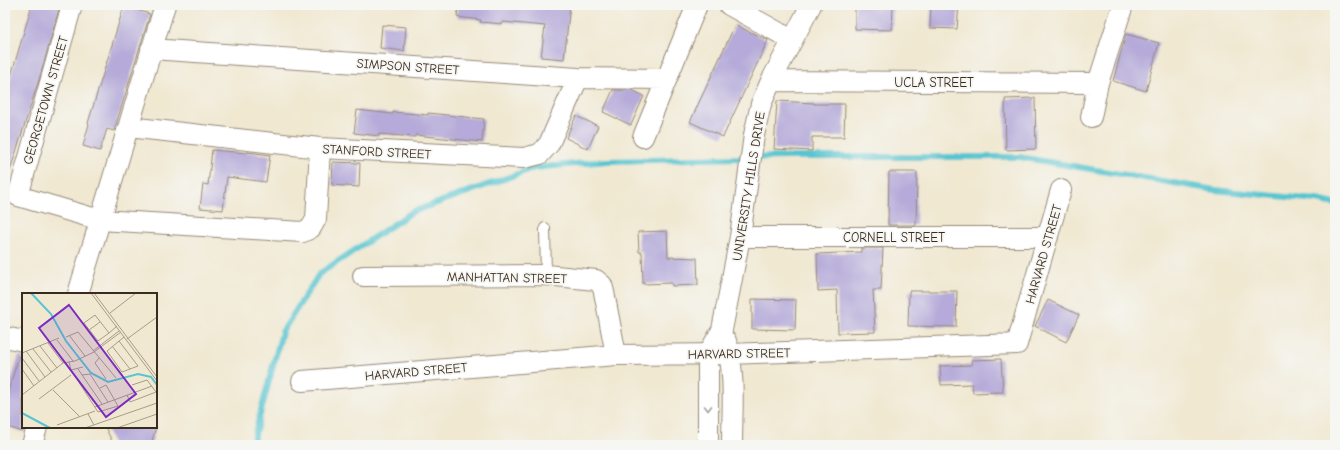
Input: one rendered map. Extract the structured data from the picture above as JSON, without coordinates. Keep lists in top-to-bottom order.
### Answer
{
  "streets": {
    "street": [
      "SIMPSON STREET",
      "UCLA STREET",
      "GEORGETOWN STREET",
      "STANFORD STREET",
      "UNIVERSITY HILLS DRIVE",
      "CORNELL STREET",
      "HARVARD STREET",
      "MANHATTAN STREET"
    ]
  },
  "crossings": [
    ["SIMPSON STREET", "STANFORD STREET"],
    ["UCLA STREET", "UNIVERSITY HILLS DRIVE"],
    ["UNIVERSITY HILLS DRIVE", "CORNELL STREET"],
    ["UNIVERSITY HILLS DRIVE", "HARVARD STREET"],
    ["CORNELL STREET", "HARVARD STREET"],
    ["HARVARD STREET", "MANHATTAN STREET"]
  ]
}
